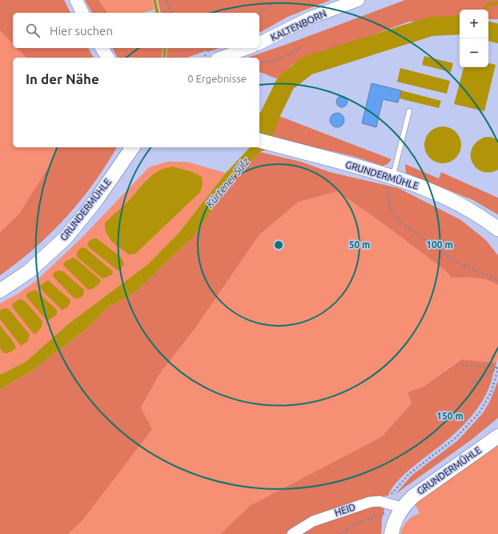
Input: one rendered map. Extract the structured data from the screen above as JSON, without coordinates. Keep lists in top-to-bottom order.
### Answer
{
  "streets": {
    "main road": ["GRUNDERMÜHLE"],
    "street": ["KALTENBORN", "HEID"]
  },
  "crossings": [
    ["GRUNDERMÜHLE", "HEID"]
  ],
  "water": ["Kürtener Sülz"],
  "page": {
    "map_buttons": ["+", "−"],
    "search": "Hier suchen",
    "heading": ["In der Nähe", "0 Ergebnisse"]
  },
  "rings": ["50 m", "100 m", "150 m"]
}
